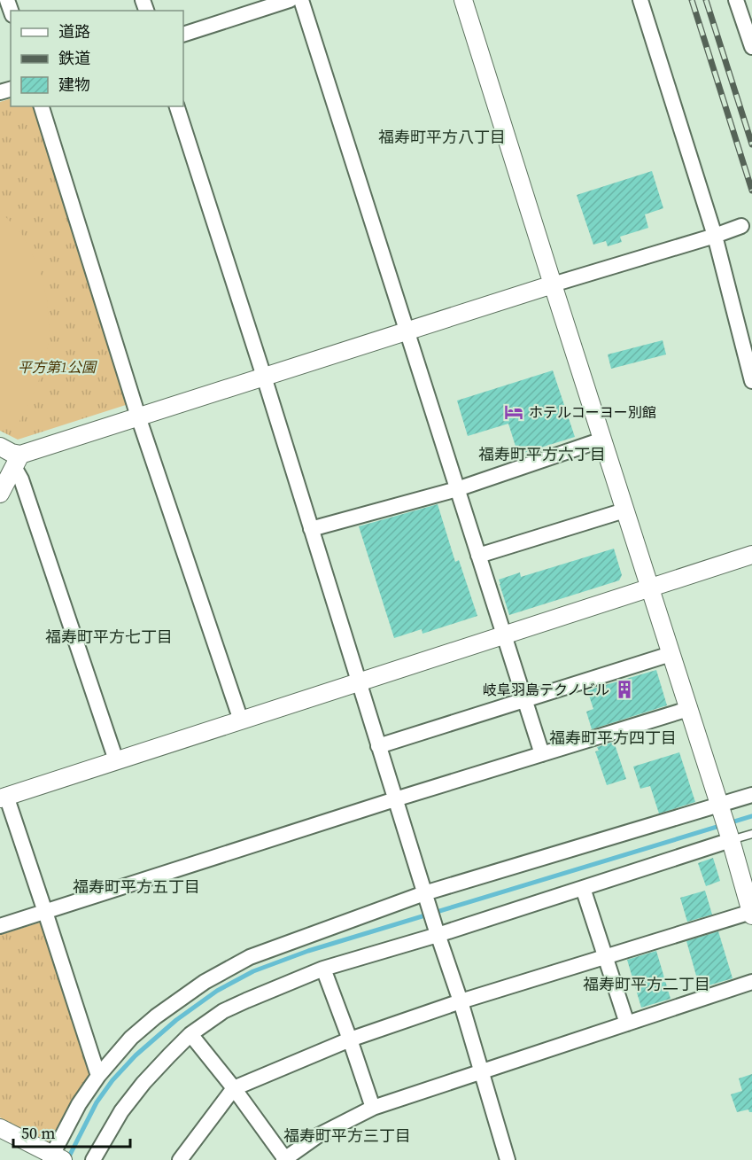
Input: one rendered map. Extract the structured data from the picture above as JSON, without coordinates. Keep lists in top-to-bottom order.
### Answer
{
  "districts": [
    "福寿町平方八丁目",
    "福寿町平方六丁目",
    "福寿町平方七丁目",
    "福寿町平方四丁目",
    "福寿町平方五丁目",
    "福寿町平方二丁目",
    "福寿町平方三丁目"
  ],
  "parks": ["平方第1公園"],
  "places": {
    "hotel": ["ホテルコーヨー別館"],
    "building": ["岐阜羽島テクノビル"]
  },
  "legend": ["道路", "鉄道", "建物"],
  "scale_bar": "50 m"
}
